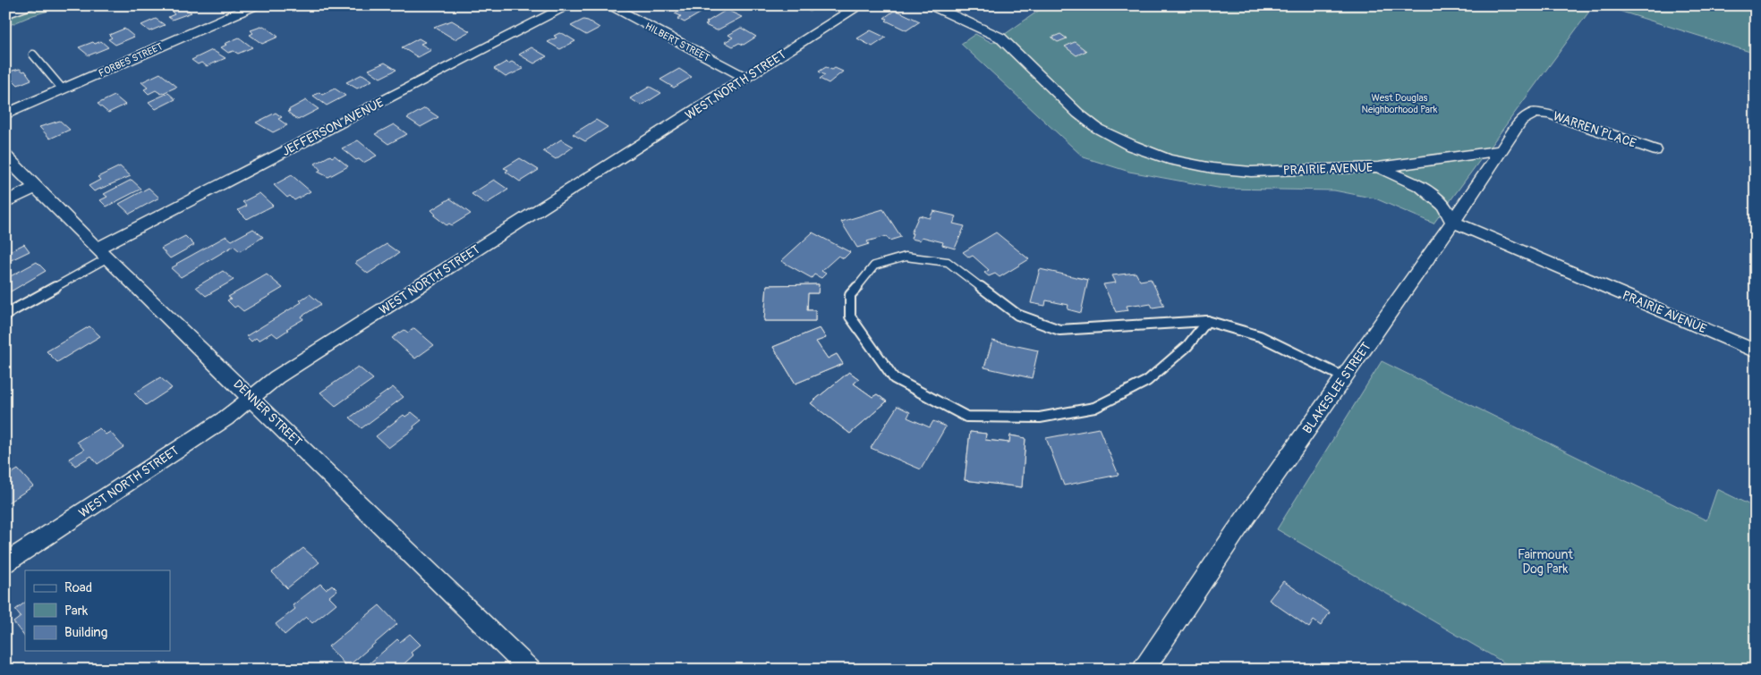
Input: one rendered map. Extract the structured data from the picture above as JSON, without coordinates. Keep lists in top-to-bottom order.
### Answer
{
  "streets": {
    "street": [
      "HILBERT STREET",
      "FORBES STREET",
      "WEST NORTH STREET",
      "JEFFERSON AVENUE",
      "WARREN PLACE",
      "PRAIRIE AVENUE",
      "BLAKESLEE STREET",
      "DENNER STREET"
    ]
  },
  "crossings": [
    ["HILBERT STREET", "WEST NORTH STREET"],
    ["WEST NORTH STREET", "DENNER STREET"],
    ["JEFFERSON AVENUE", "DENNER STREET"],
    ["WARREN PLACE", "BLAKESLEE STREET"],
    ["PRAIRIE AVENUE", "BLAKESLEE STREET"]
  ],
  "parks": ["West Douglas Neighborhood Park", "Fairmount Dog Park"],
  "legend": ["Road", "Park", "Building"]
}
